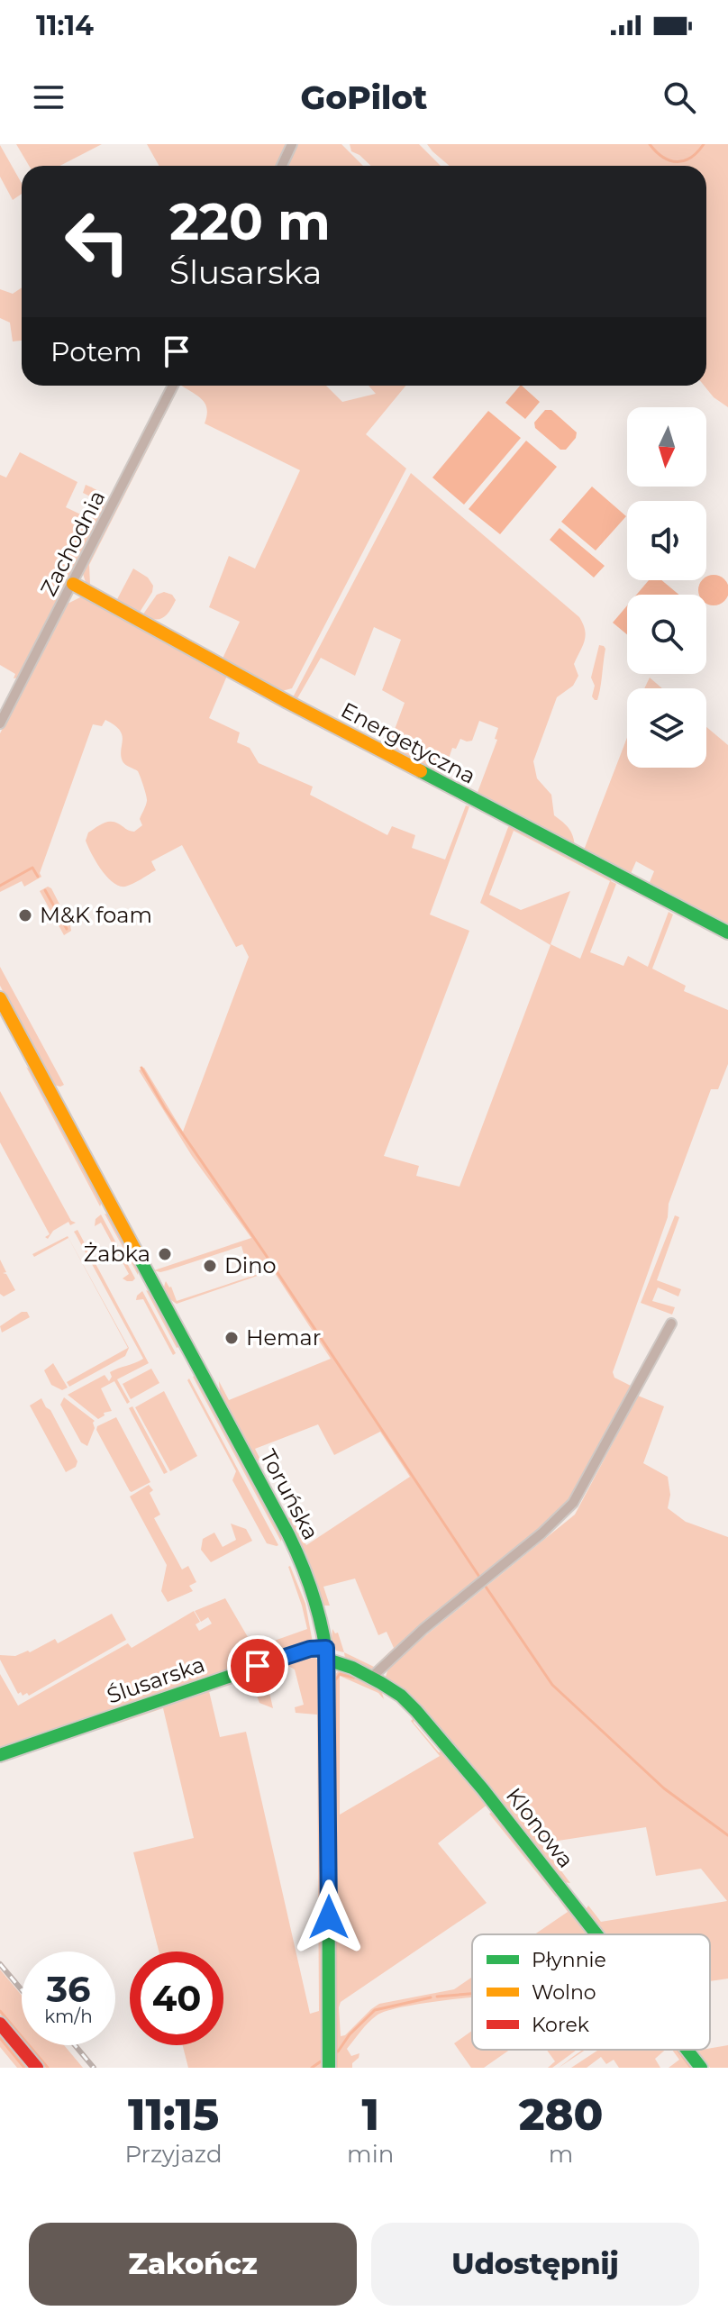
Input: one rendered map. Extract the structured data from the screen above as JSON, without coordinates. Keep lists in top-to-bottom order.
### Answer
{
  "streets": {
    "street": [
      "Zachodnia",
      "Energetyczna",
      "Toruńska",
      "Ślusarska",
      "Klonowa"
    ]
  },
  "crossings": [
    ["Zachodnia", "Energetyczna"],
    ["Toruńska", "Ślusarska"],
    ["Toruńska", "Klonowa"],
    ["Ślusarska", "Klonowa"]
  ],
  "places": [
    "M&K foam",
    "Żabka",
    "Dino",
    "Hemar"
  ],
  "legend": ["Płynnie", "Wolno", "Korek"],
  "north": "bottom",
  "page": {
    "status": "11:14",
    "header": "GoPilot",
    "turn": ["220 m", "Ślusarska"],
    "then": "Potem",
    "speed": "36 km/h",
    "limit": "40",
    "eta": [
      "11:15",
      "Przyjazd",
      "1",
      "min",
      "280",
      "m"
    ],
    "buttons": ["Zakończ", "Udostępnij"]
  }
}
